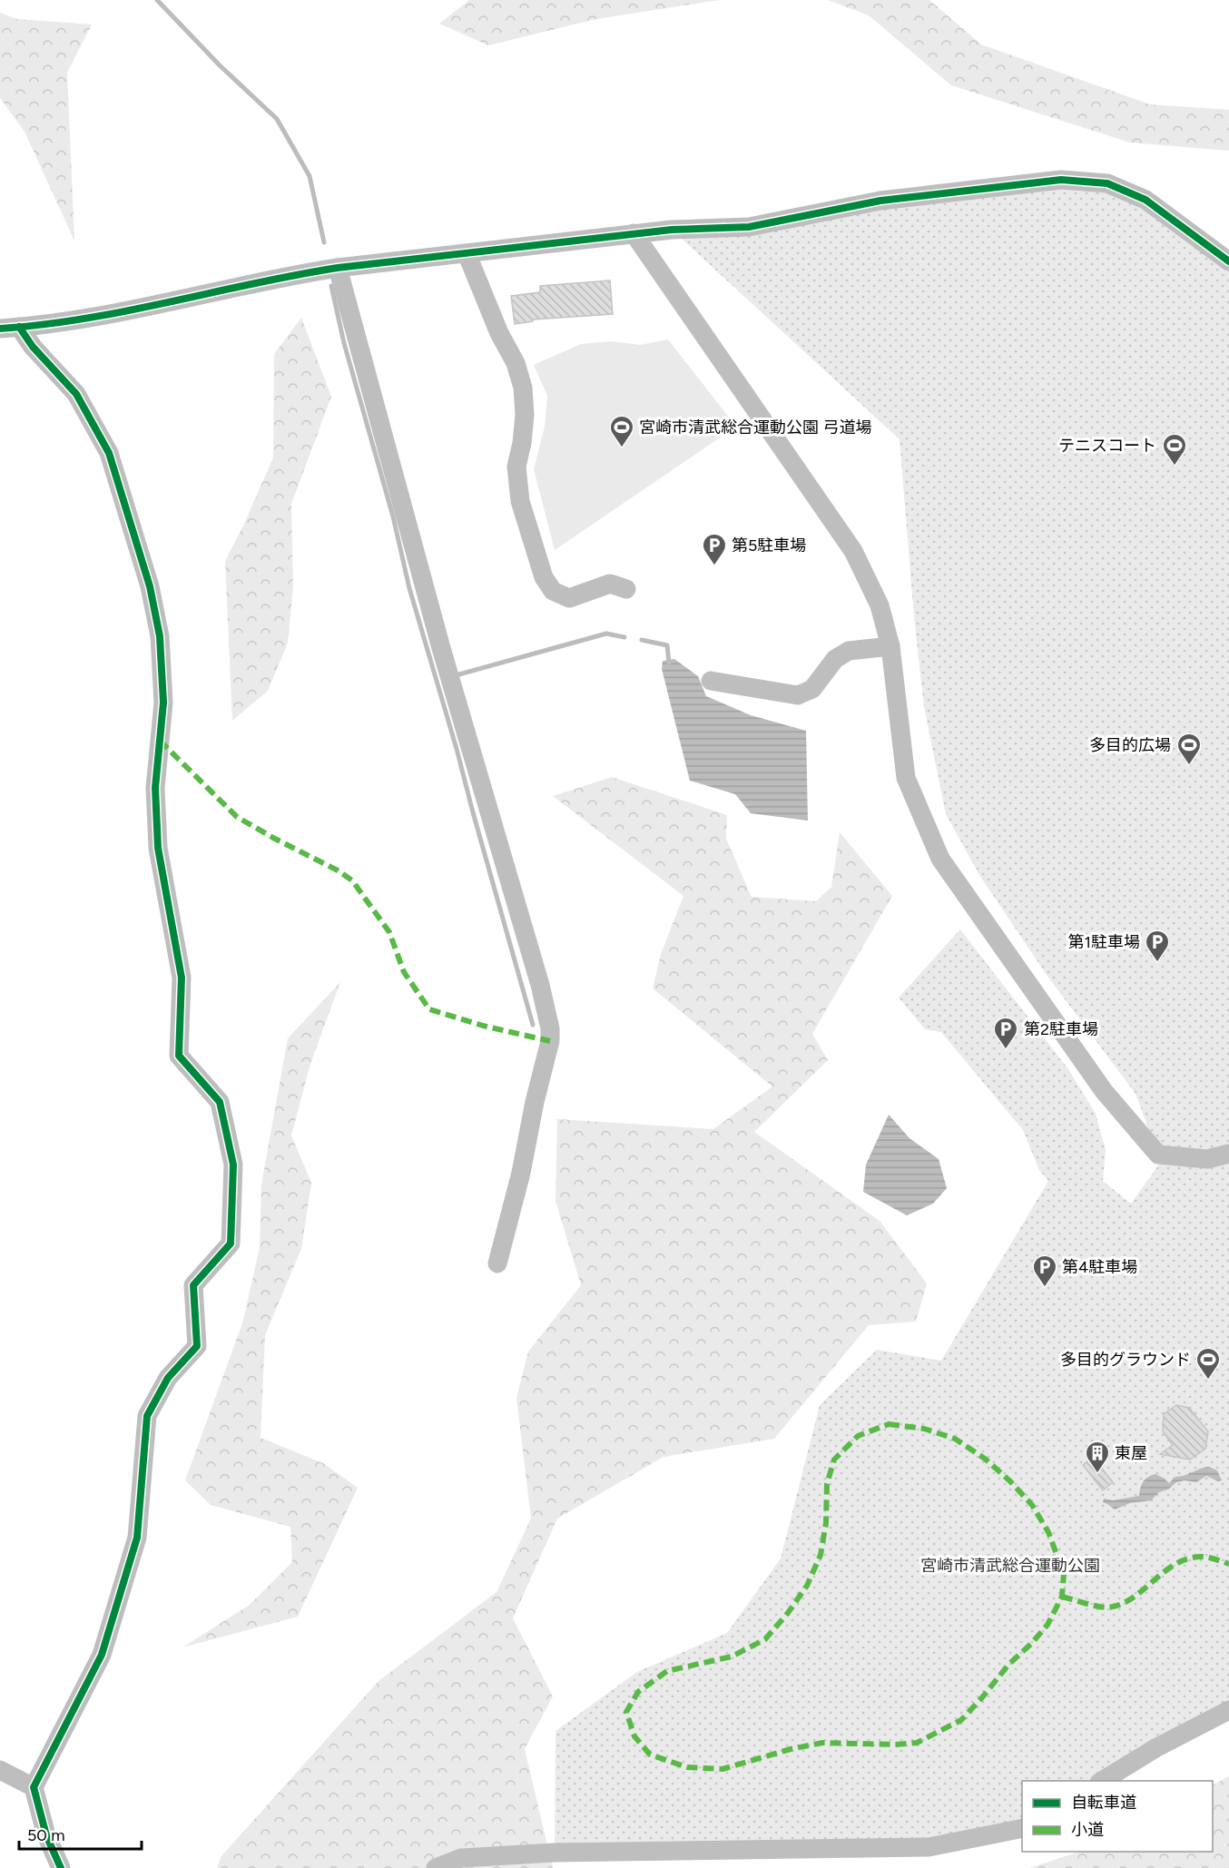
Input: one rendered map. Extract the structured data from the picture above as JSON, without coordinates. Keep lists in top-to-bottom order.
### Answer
{
  "parks": ["宮崎市清武総合運動公園"],
  "places": {
    "sports": [
      "宮崎市清武総合運動公園 弓道場",
      "テニスコート",
      "多目的広場",
      "多目的グラウンド"
    ],
    "parking": [
      "第5駐車場",
      "第1駐車場",
      "第2駐車場",
      "第4駐車場"
    ],
    "building": ["東屋"]
  },
  "legend": ["自転車道", "小道"],
  "scale_bar": "50 m"
}
